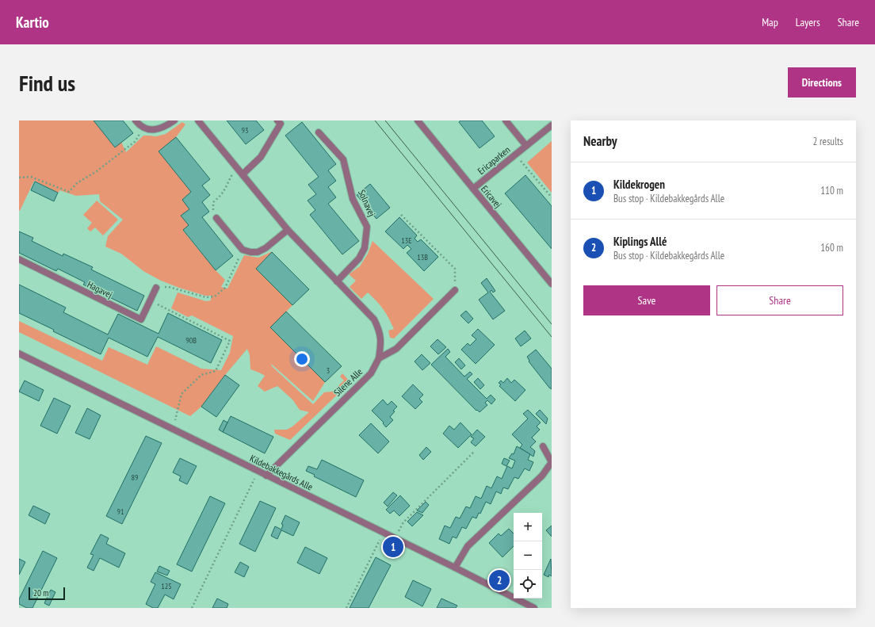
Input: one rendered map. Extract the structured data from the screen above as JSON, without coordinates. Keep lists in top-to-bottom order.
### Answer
{
  "streets": {
    "street": [
      "Ericaparken",
      "Ericavej",
      "Solnavej",
      "Hagavej",
      "Silene Alle",
      "Kildebakkegårds Alle"
    ]
  },
  "crossings": [
    ["Ericaparken", "Ericavej"],
    ["Silene Alle", "Kildebakkegårds Alle"]
  ],
  "house_numbers": [
    "93",
    "13E",
    "13B",
    "90B",
    "3",
    "89",
    "91",
    "125"
  ],
  "scale_bar": "20 m",
  "page": {
    "header": "Kartio",
    "nav": ["Map", "Layers", "Share"],
    "buttons": [
      "Directions",
      ["Save", "Share"]
    ],
    "title": "Find us",
    "heading": ["Nearby", "2 results"],
    "list": [
      {
        "mark": "1",
        "name": "Kildekrogen",
        "note": "Bus stop · Kildebakkegårds Alle",
        "value": "110 m"
      },
      {
        "mark": "2",
        "name": "Kiplings Allé",
        "note": "Bus stop · Kildebakkegårds Alle",
        "value": "160 m"
      }
    ],
    "map_buttons": ["+", "−"],
    "pins": ["1", "2"],
    "scale": "20 m"
  }
}
